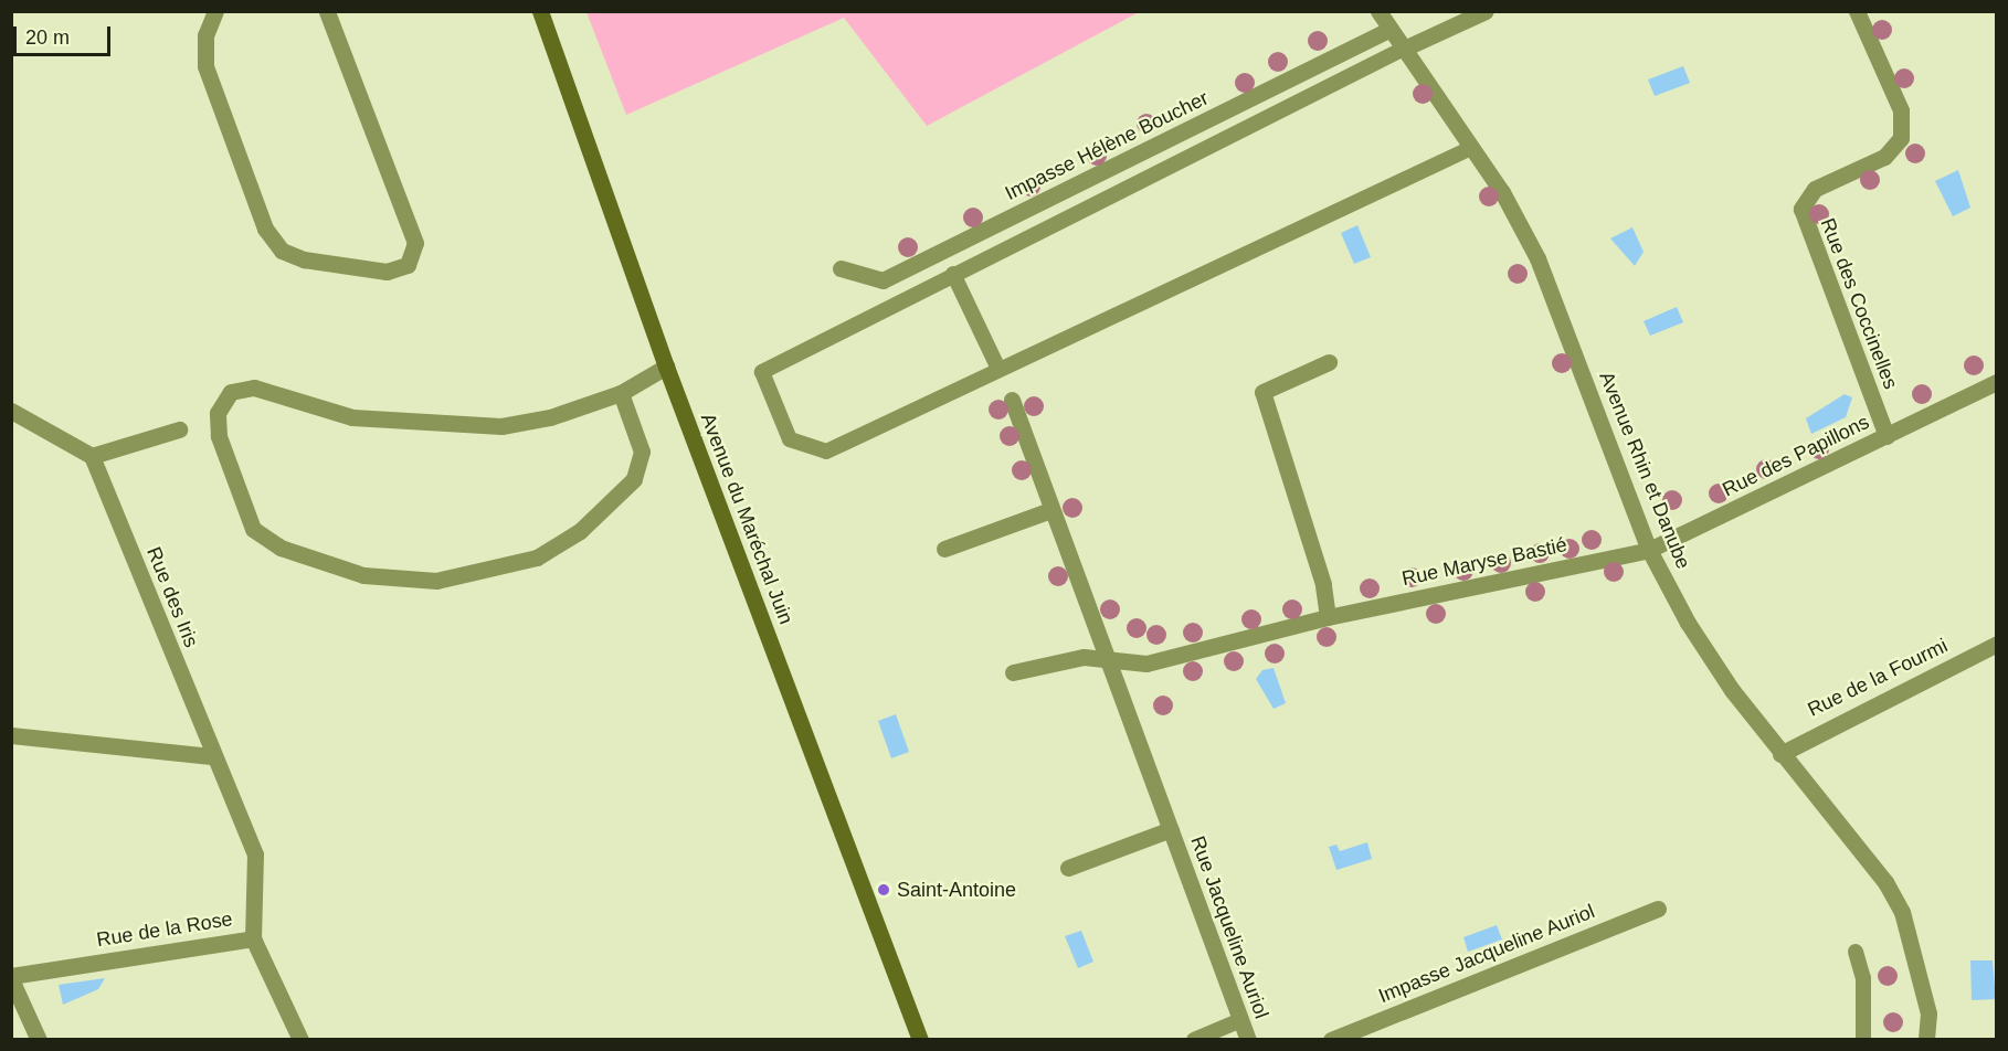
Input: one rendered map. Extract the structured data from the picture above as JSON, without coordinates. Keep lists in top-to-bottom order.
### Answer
{
  "streets": {
    "main road": ["Avenue du Maréchal Juin"],
    "street": [
      "Impasse Hélène Boucher",
      "Rue des Coccinelles",
      "Rue des Papillons",
      "Avenue Rhin et Danube",
      "Rue Maryse Bastié",
      "Rue des Iris",
      "Rue de la Fourmi",
      "Rue Jacqueline Auriol",
      "Rue de la Rose",
      "Impasse Jacqueline Auriol"
    ]
  },
  "crossings": [
    ["Impasse Hélène Boucher", "Avenue Rhin et Danube"],
    ["Rue des Coccinelles", "Rue des Papillons"],
    ["Rue des Papillons", "Avenue Rhin et Danube"],
    ["Rue des Papillons", "Rue Maryse Bastié"],
    ["Avenue Rhin et Danube", "Rue Maryse Bastié"],
    ["Avenue Rhin et Danube", "Rue de la Fourmi"],
    ["Rue Maryse Bastié", "Rue Jacqueline Auriol"],
    ["Rue des Iris", "Rue de la Rose"]
  ],
  "places": ["Saint-Antoine"],
  "scale_bar": "20 m"
}
